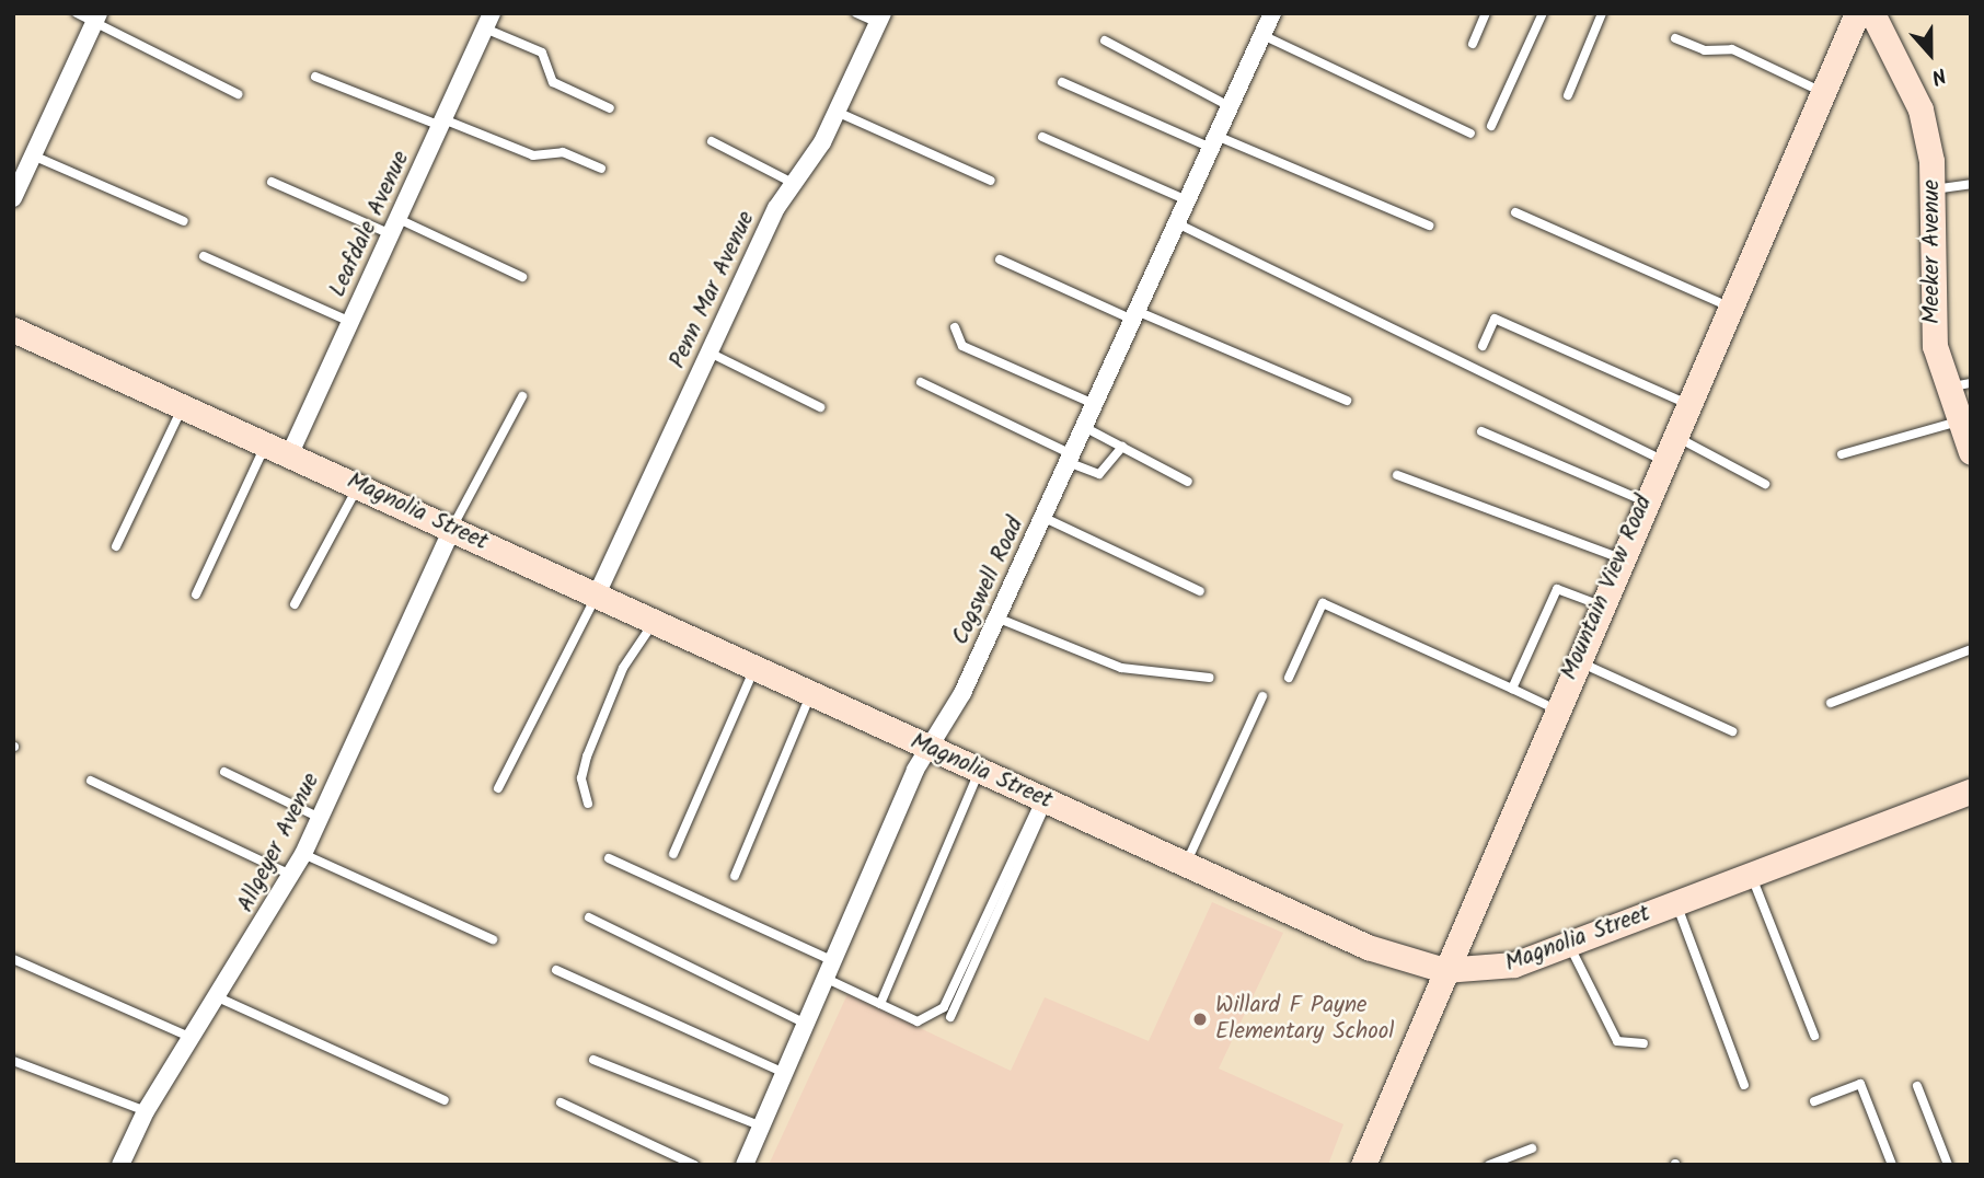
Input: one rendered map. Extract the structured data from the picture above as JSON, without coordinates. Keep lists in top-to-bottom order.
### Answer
{
  "streets": {
    "street": [
      "Leafdale Avenue",
      "Meeker Avenue",
      "Penn Mar Avenue",
      "Magnolia Street",
      "Cogswell Road",
      "Mountain View Road",
      "Allgeyer Avenue"
    ]
  },
  "crossings": [
    ["Leafdale Avenue", "Magnolia Street"],
    ["Penn Mar Avenue", "Magnolia Street"],
    ["Magnolia Street", "Cogswell Road"],
    ["Magnolia Street", "Mountain View Road"],
    ["Magnolia Street", "Allgeyer Avenue"]
  ],
  "places": ["Willard F Payne Elementary School"],
  "north": "bottom"
}
